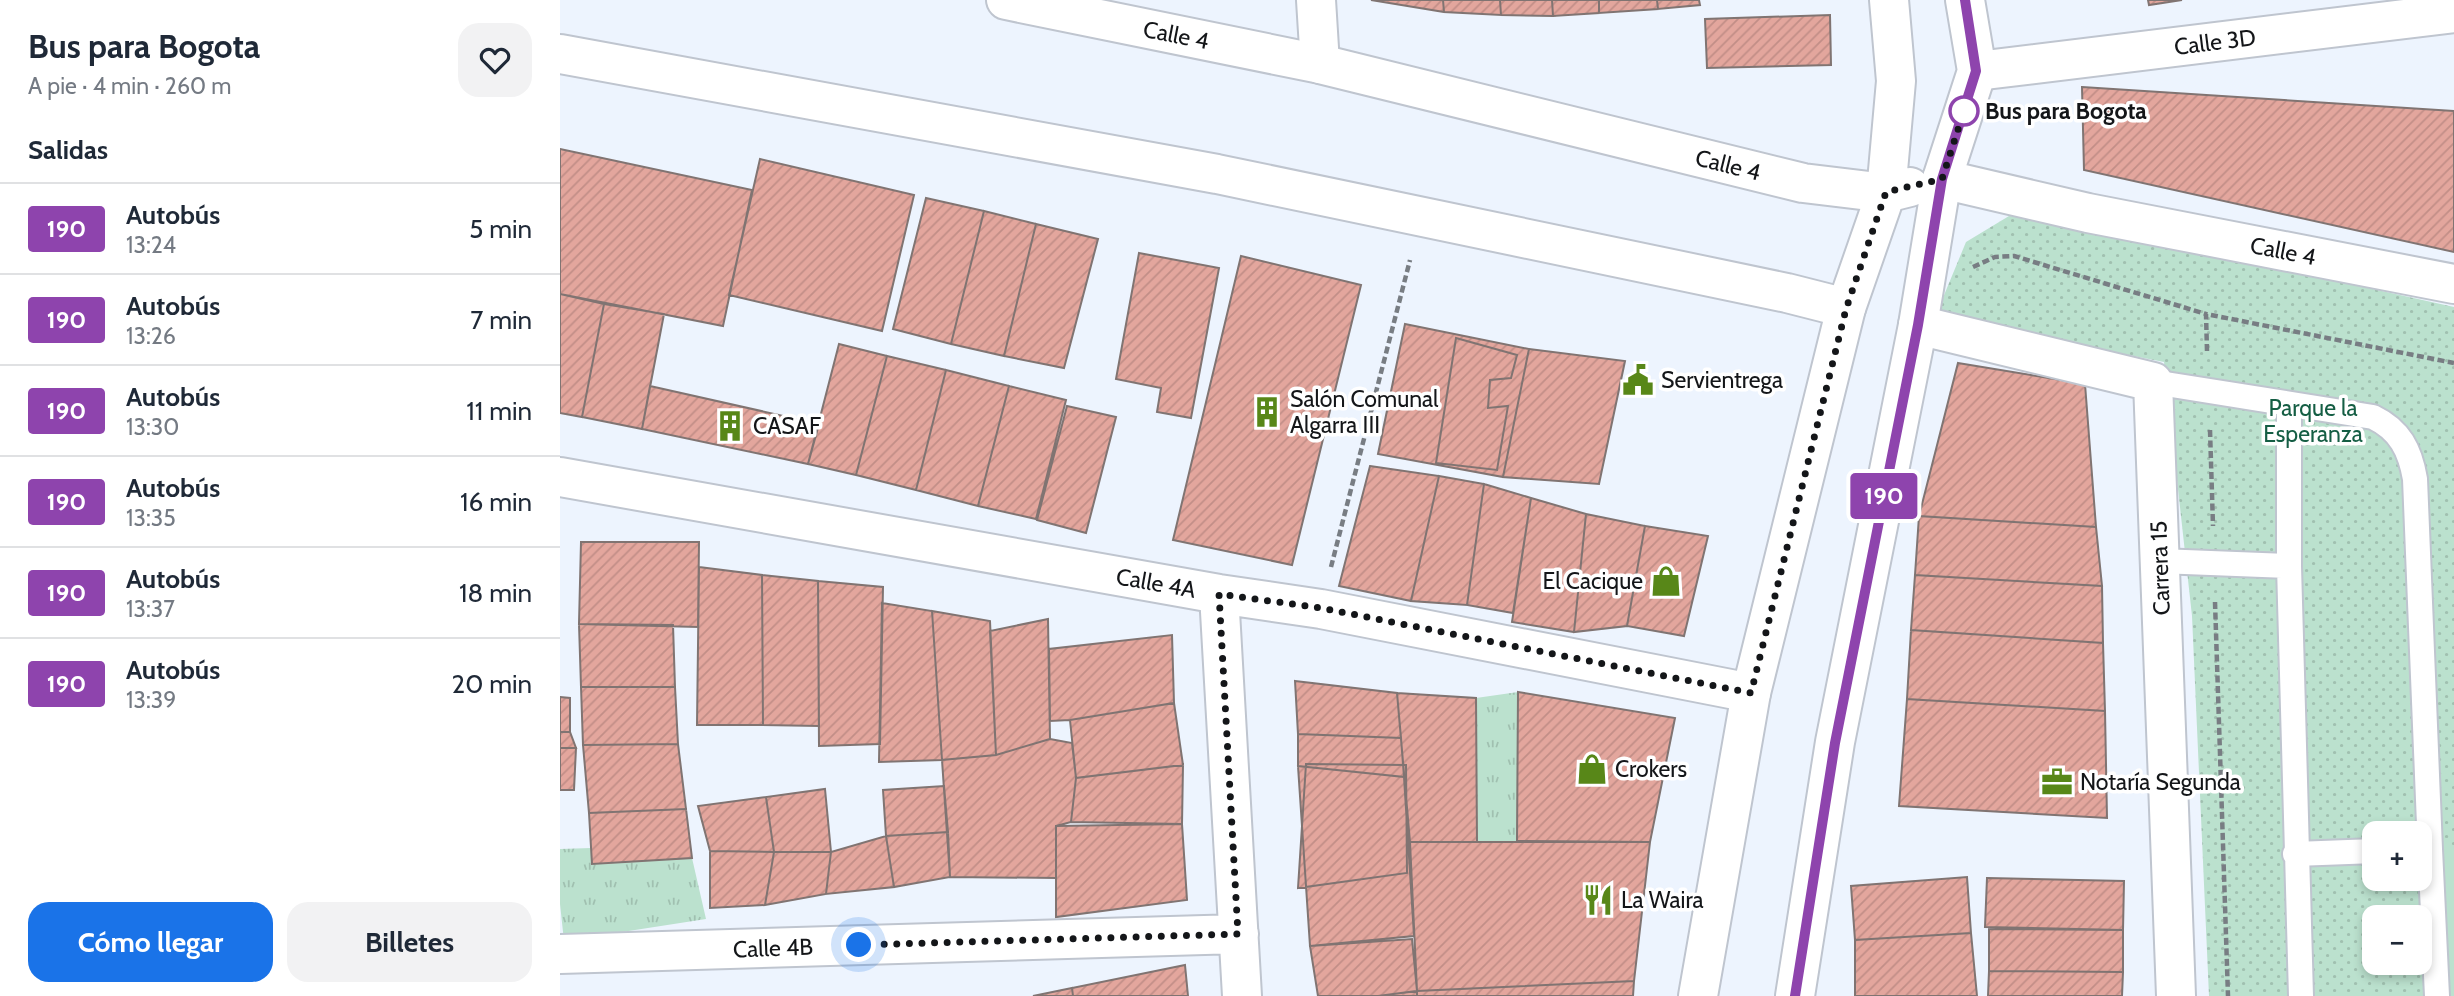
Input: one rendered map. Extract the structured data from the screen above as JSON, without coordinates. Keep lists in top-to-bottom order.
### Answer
{
  "streets": {
    "street": [
      "Calle 4",
      "Calle 3D",
      "Carrera 15",
      "Calle 4A",
      "Calle 4B"
    ]
  },
  "parks": ["Parque la Esperanza"],
  "places": {
    "other": ["Bus para Bogota"],
    "public building": ["Servientrega"],
    "building": ["Salón Comunal Algarra III", "CASAF"],
    "shop": ["El Cacique", "Crokers"],
    "office": ["Notaría Segunda"],
    "restaurant": ["La Waira"]
  },
  "lines": ["bus line 190"],
  "page": {
    "heading": [
      ["Bus para Bogota", "A pie · 4 min · 260 m"],
      "Salidas"
    ],
    "on_map": "190",
    "list": [
      {
        "mark": "190",
        "name": "Autobús",
        "note": "13:24",
        "value": "5 min"
      },
      {
        "mark": "190",
        "name": "Autobús",
        "note": "13:26",
        "value": "7 min"
      },
      {
        "mark": "190",
        "name": "Autobús",
        "note": "13:30",
        "value": "11 min"
      },
      {
        "mark": "190",
        "name": "Autobús",
        "note": "13:35",
        "value": "16 min"
      },
      {
        "mark": "190",
        "name": "Autobús",
        "note": "13:37",
        "value": "18 min"
      },
      {
        "mark": "190",
        "name": "Autobús",
        "note": "13:39",
        "value": "20 min"
      }
    ],
    "map_buttons": ["+", "−"],
    "buttons": ["Cómo llegar", "Billetes"]
  }
}
